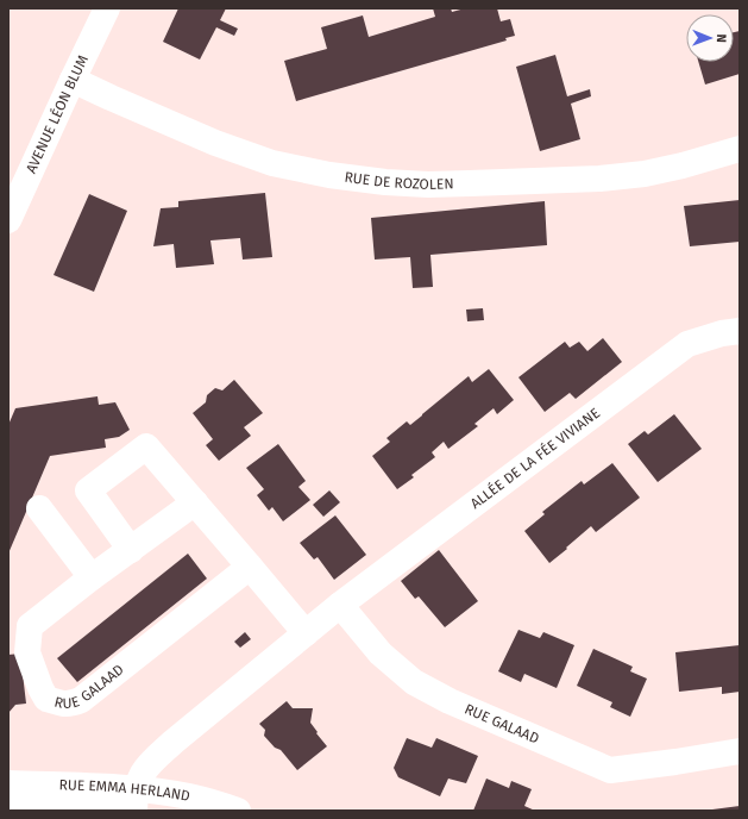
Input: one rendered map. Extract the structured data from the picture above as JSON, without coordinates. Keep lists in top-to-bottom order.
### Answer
{
  "streets": {
    "street": [
      "AVENUE LÉON BLUM",
      "RUE DE ROZOLEN",
      "ALLÉE DE LA FÉE VIVIANE",
      "RUE GALAAD",
      "RUE EMMA HERLAND"
    ]
  },
  "crossings": [
    ["AVENUE LÉON BLUM", "RUE DE ROZOLEN"],
    ["ALLÉE DE LA FÉE VIVIANE", "RUE GALAAD"]
  ],
  "north": "right"
}
